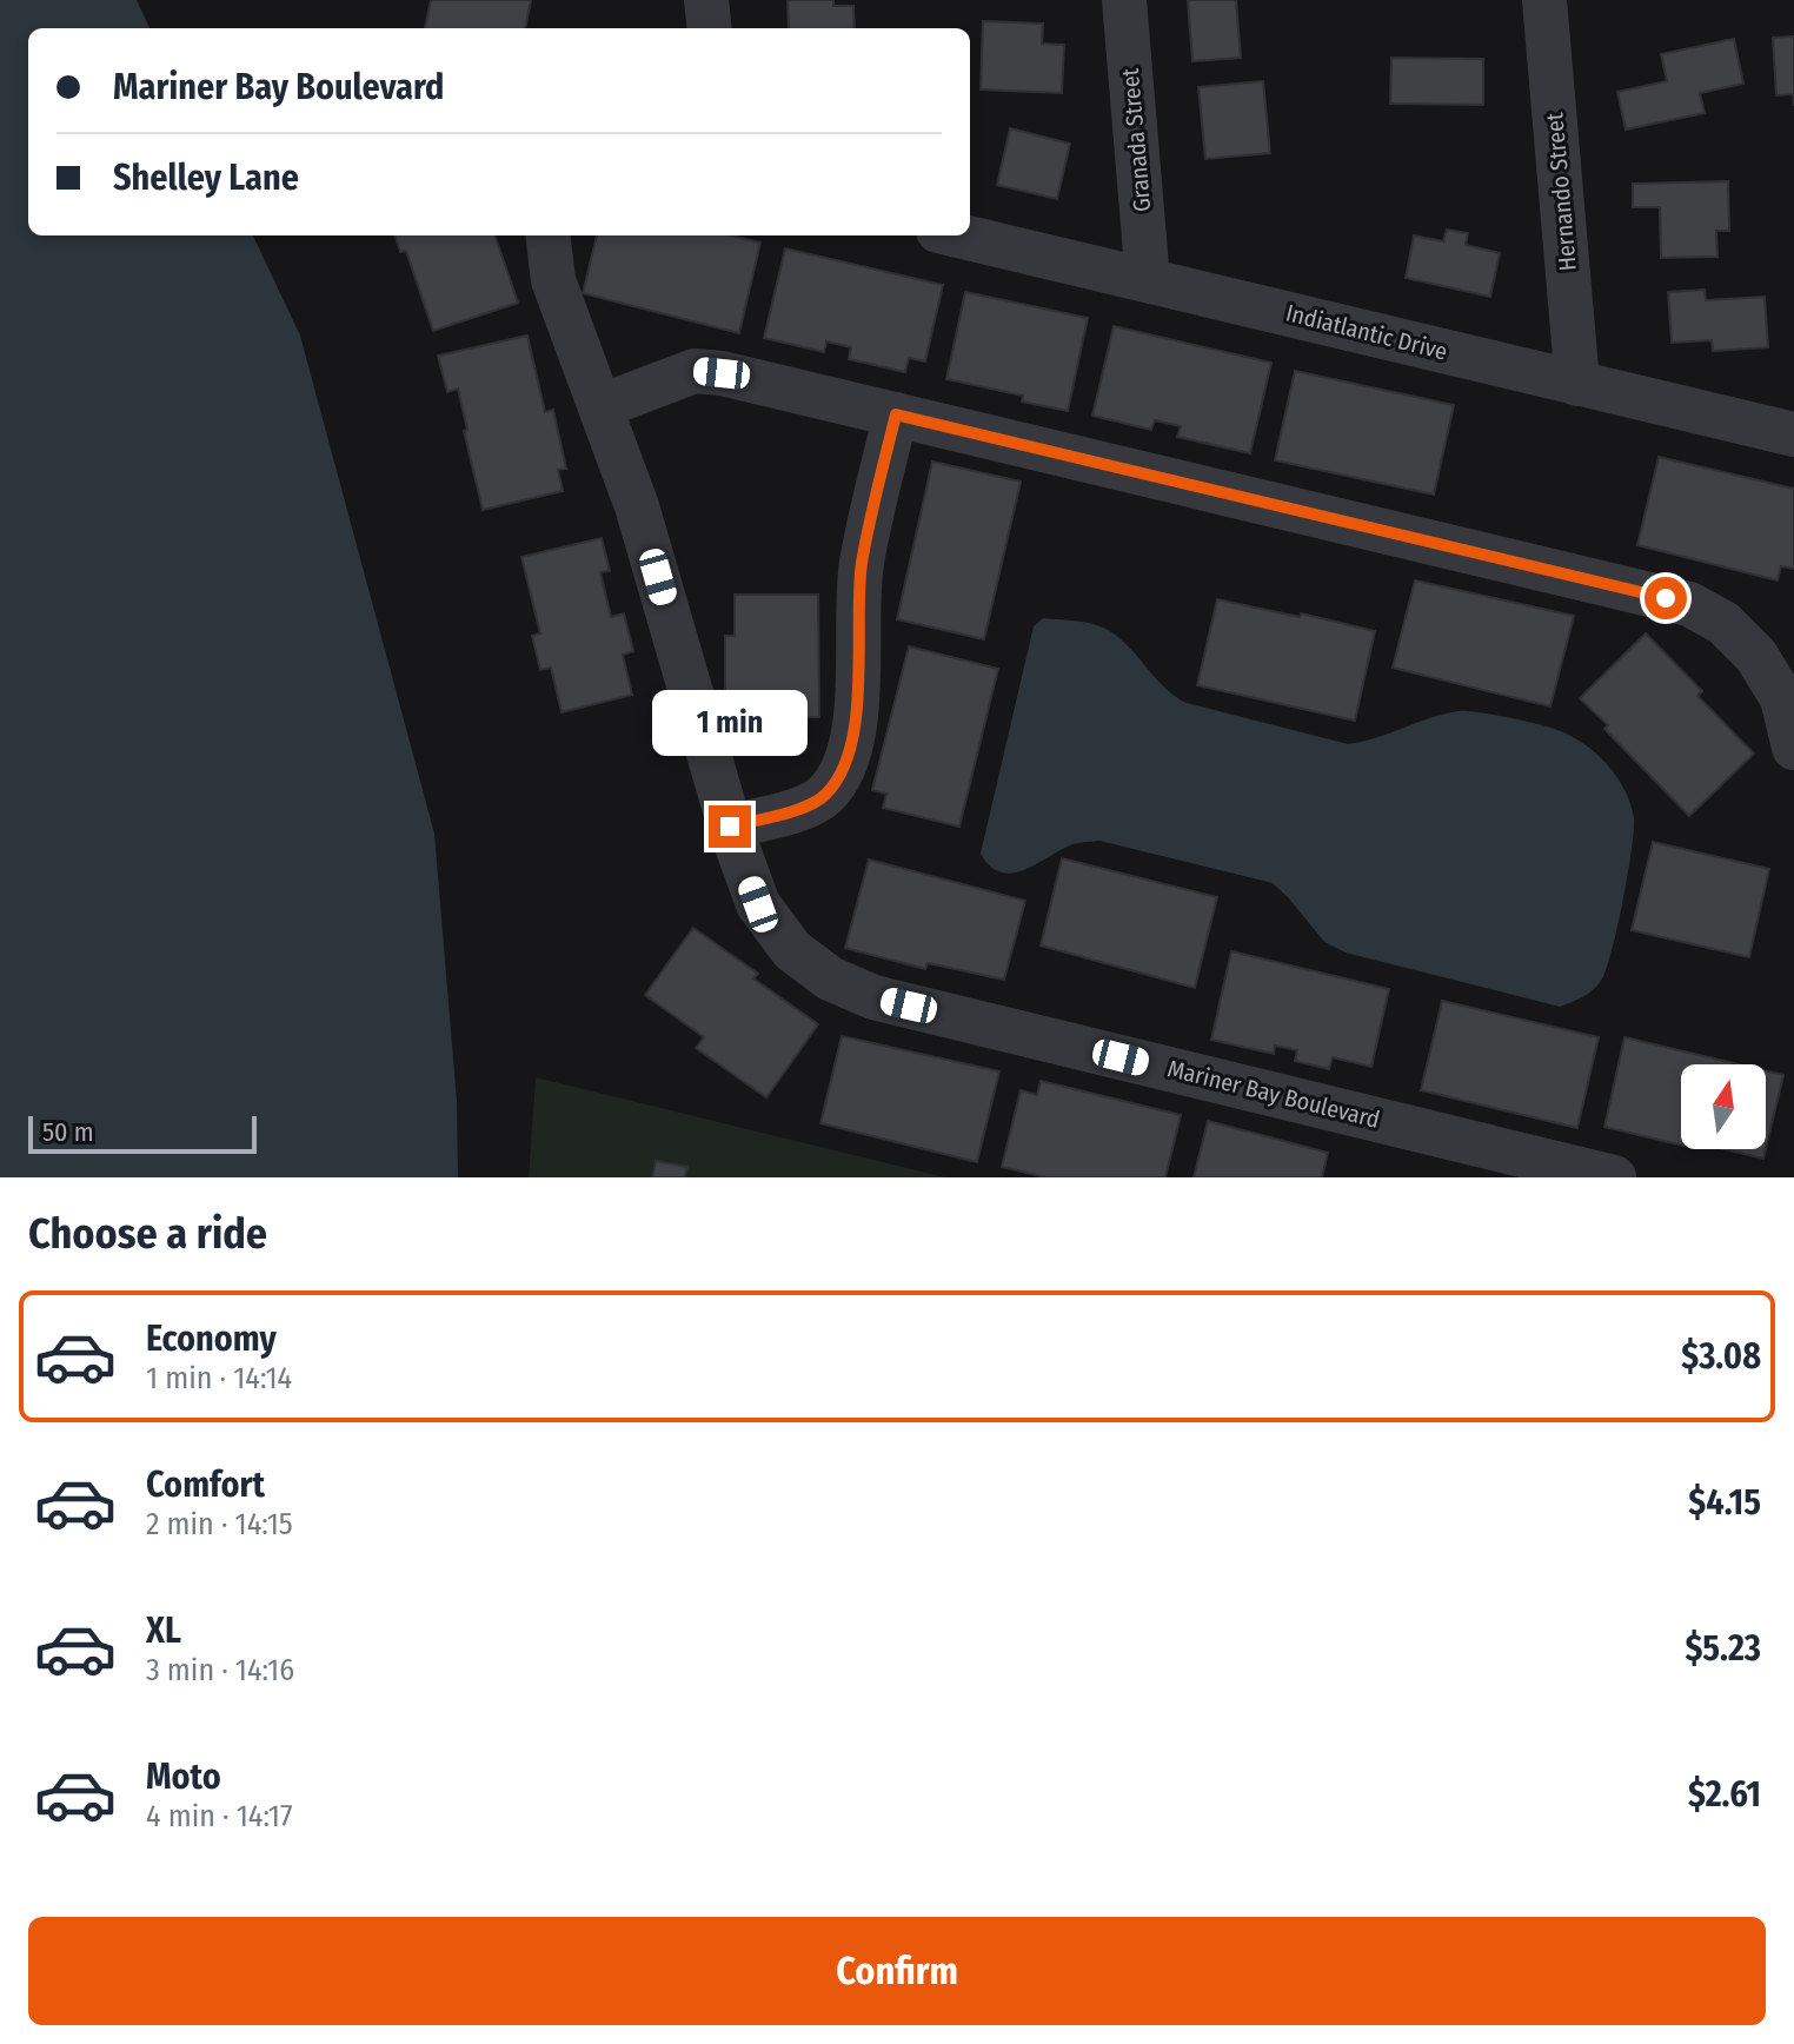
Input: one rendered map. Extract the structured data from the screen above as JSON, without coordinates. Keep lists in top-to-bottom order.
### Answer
{
  "streets": {
    "street": [
      "Granada Street",
      "Hernando Street",
      "Indiatlantic Drive",
      "Mariner Bay Boulevard"
    ]
  },
  "crossings": [
    ["Granada Street", "Indiatlantic Drive"],
    ["Hernando Street", "Indiatlantic Drive"]
  ],
  "scale_bar": "50 m",
  "north": "top",
  "page": {
    "banner": ["Mariner Bay Boulevard", "Shelley Lane"],
    "bubble": "1 min",
    "scale": "50 m",
    "heading": "Choose a ride",
    "list": [
      {
        "name": "Economy",
        "note": "1 min · 14:14",
        "value": "$3.08"
      },
      {
        "name": "Comfort",
        "note": "2 min · 14:15",
        "value": "$4.15"
      },
      {
        "name": "XL",
        "note": "3 min · 14:16",
        "value": "$5.23"
      },
      {
        "name": "Moto",
        "note": "4 min · 14:17",
        "value": "$2.61"
      }
    ],
    "buttons": "Confirm"
  }
}
